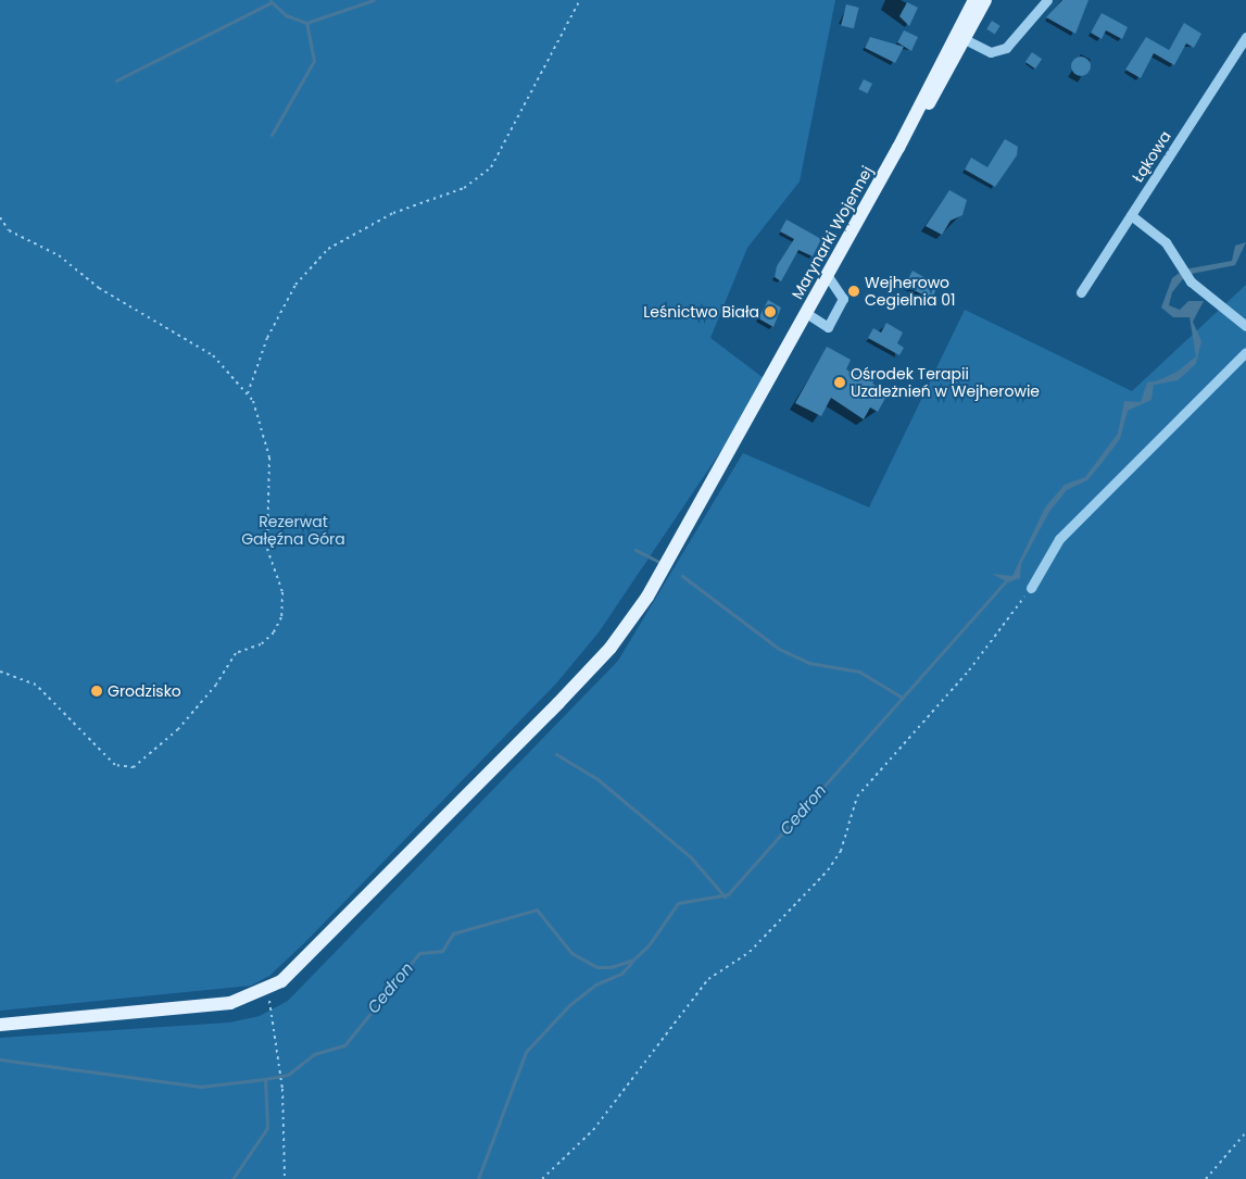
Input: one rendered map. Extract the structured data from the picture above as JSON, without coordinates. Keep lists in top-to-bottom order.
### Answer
{
  "streets": {
    "main road": ["Marynarki Wojennej"],
    "street": ["Łąkowa"]
  },
  "water": ["Cedron"],
  "parks": ["Rezerwat Gałęźna Góra"],
  "places": [
    "Wejherowo Cegielnia 01",
    "Leśnictwo Biała",
    "Ośrodek Terapii Uzależnień w Wejherowie",
    "Grodzisko"
  ]
}
